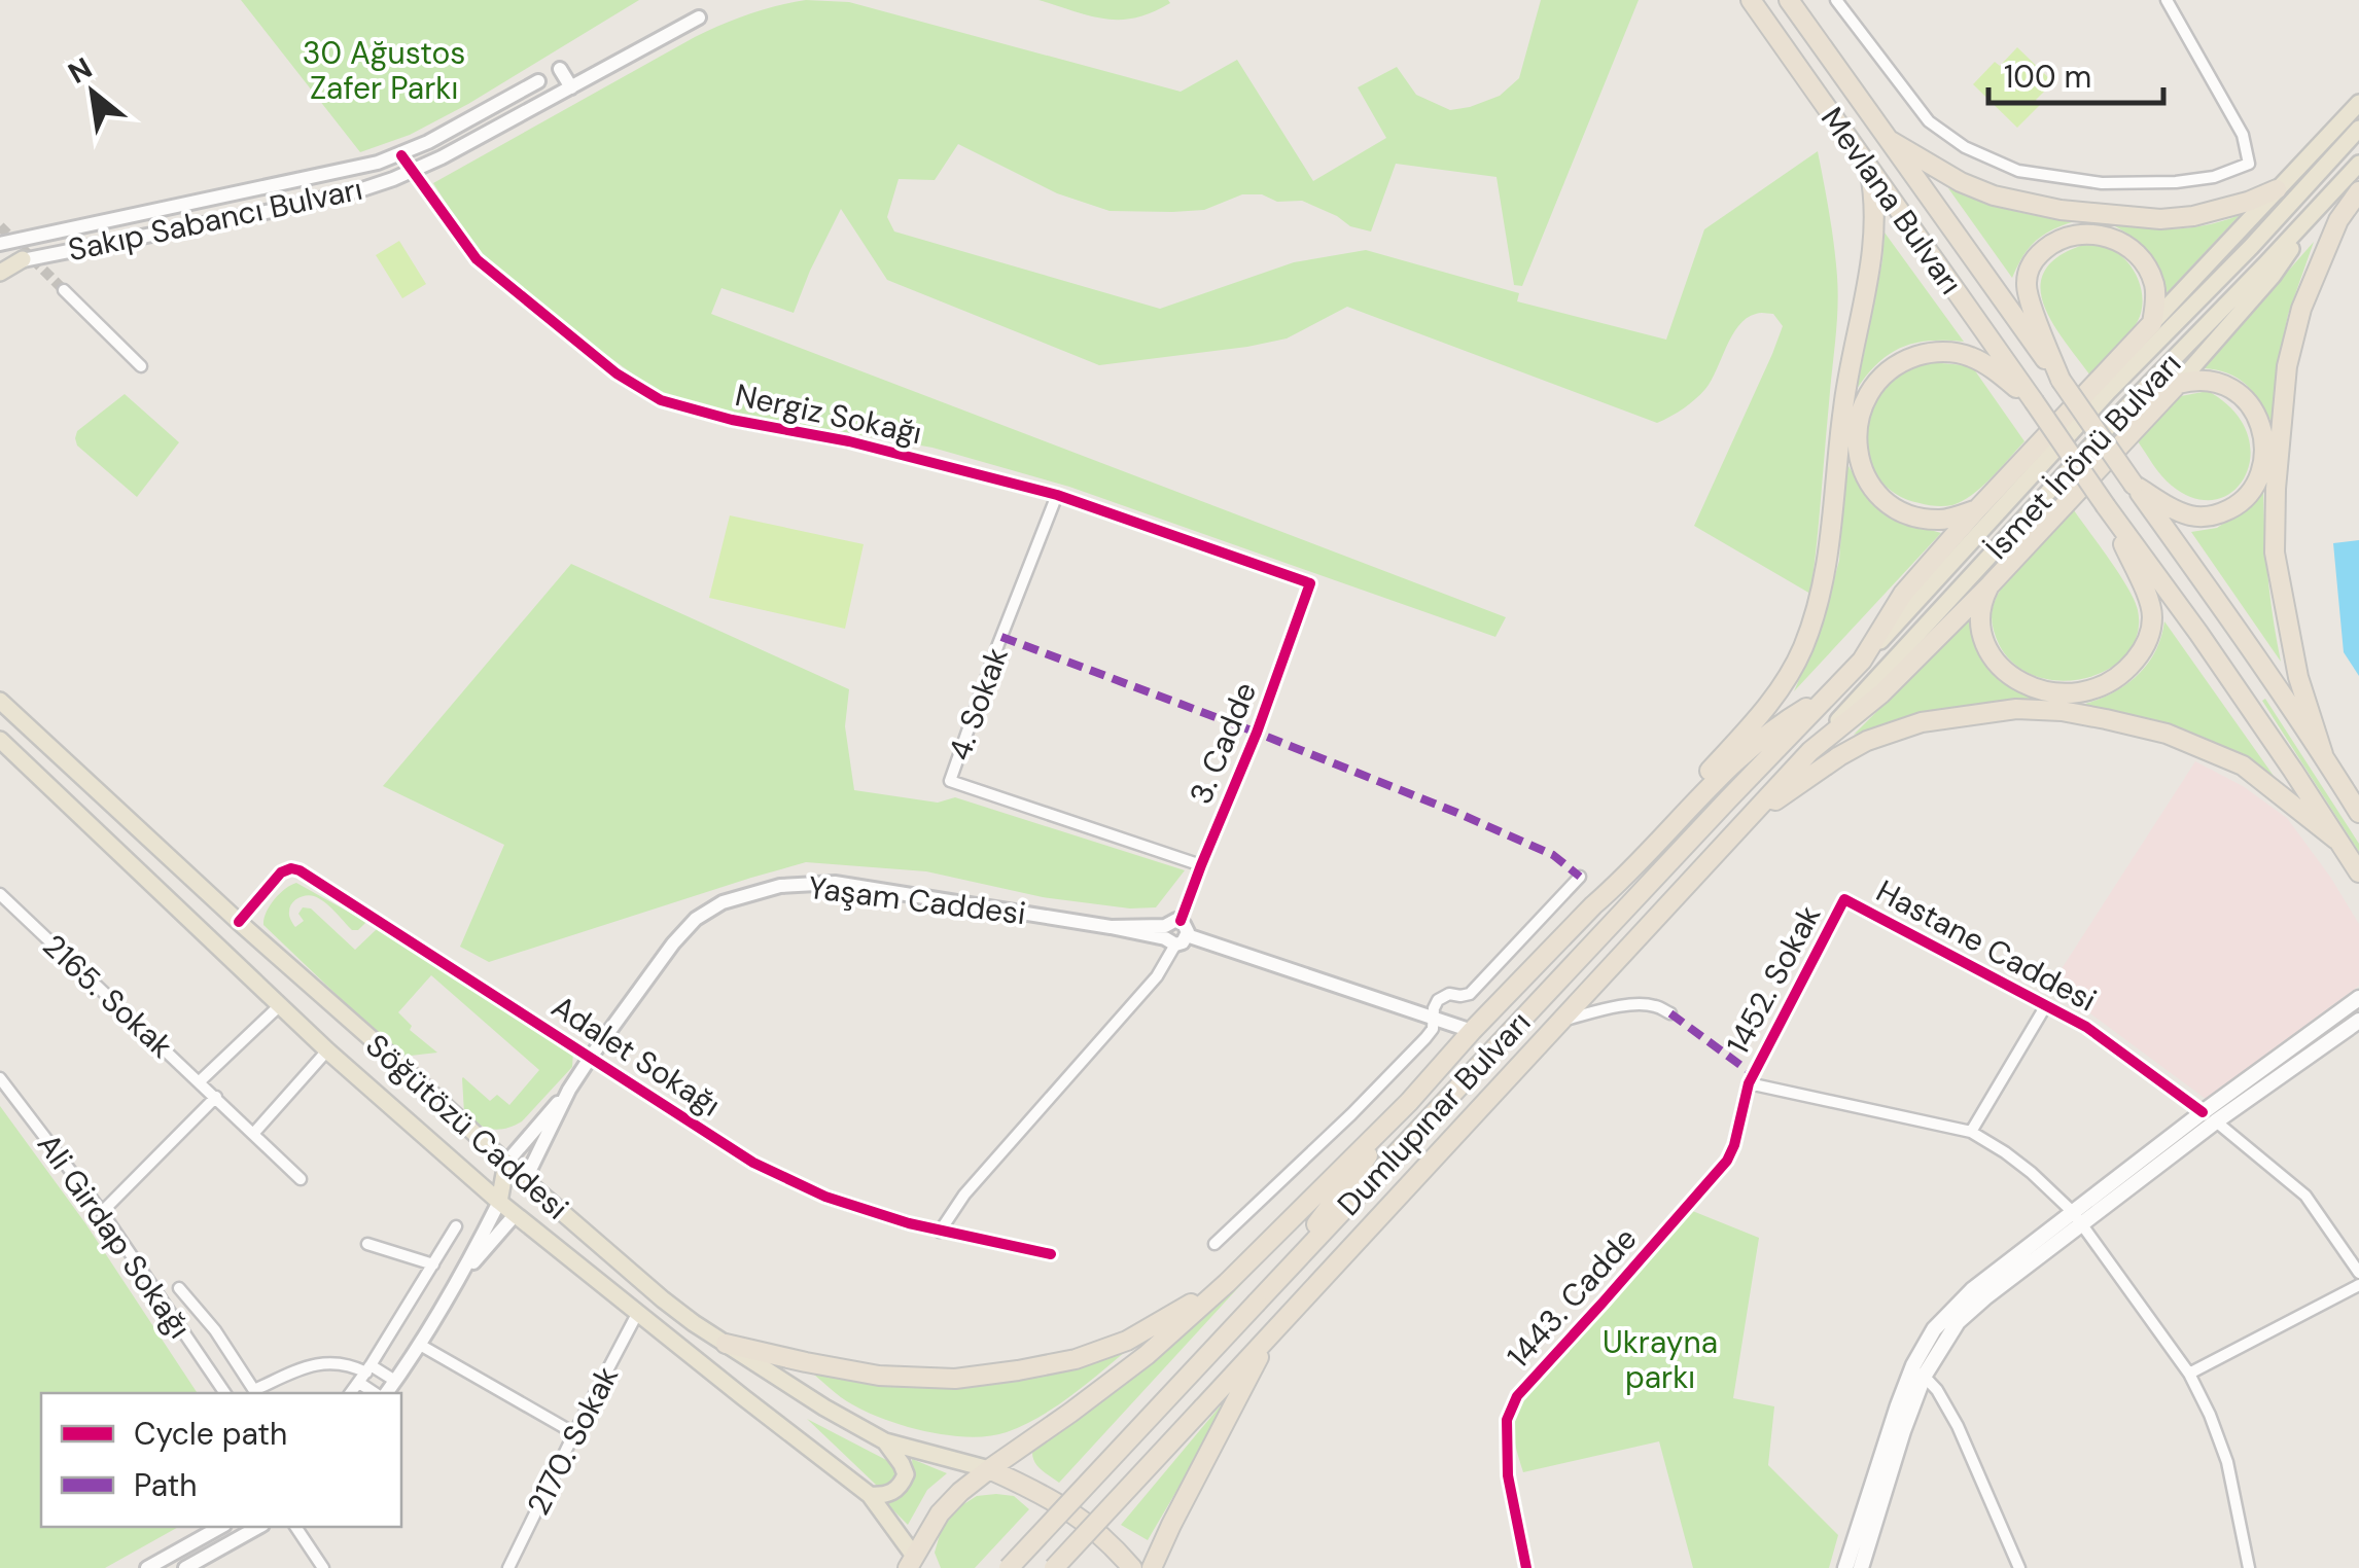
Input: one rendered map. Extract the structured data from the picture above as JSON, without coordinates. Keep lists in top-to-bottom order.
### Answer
{
  "streets": {
    "highway": ["Mevlana Bulvarı", "Dumlupınar Bulvarı"],
    "main road": ["İsmet İnönü Bulvarı", "Söğütözü Caddesi"],
    "street": [
      "Sakıp Sabancı Bulvarı",
      "Nergiz Sokağı",
      "4. Sokak",
      "3. Cadde",
      "Yaşam Caddesi",
      "Hastane Caddesi",
      "1452. Sokak",
      "2165. Sokak",
      "Adalet Sokağı",
      "Ali Girdap Sokağı",
      "1443. Cadde",
      "2170. Sokak"
    ]
  },
  "crossings": [
    ["Sakıp Sabancı Bulvarı", "Nergiz Sokağı"],
    ["Nergiz Sokağı", "4. Sokak"],
    ["Nergiz Sokağı", "3. Cadde"],
    ["İsmet İnönü Bulvarı", "Dumlupınar Bulvarı"],
    ["4. Sokak", "3. Cadde"],
    ["3. Cadde", "Yaşam Caddesi"],
    ["Yaşam Caddesi", "Adalet Sokağı"],
    ["Yaşam Caddesi", "Söğütözü Caddesi"],
    ["Hastane Caddesi", "1452. Sokak"],
    ["1452. Sokak", "1443. Cadde"],
    ["Adalet Sokağı", "Söğütözü Caddesi"],
    ["Söğütözü Caddesi", "2170. Sokak"]
  ],
  "parks": ["30 Ağustos Zafer Parkı", "Ukrayna parkı"],
  "legend": ["Cycle path", "Path"],
  "scale_bar": "100 m",
  "north": "top left"
}
